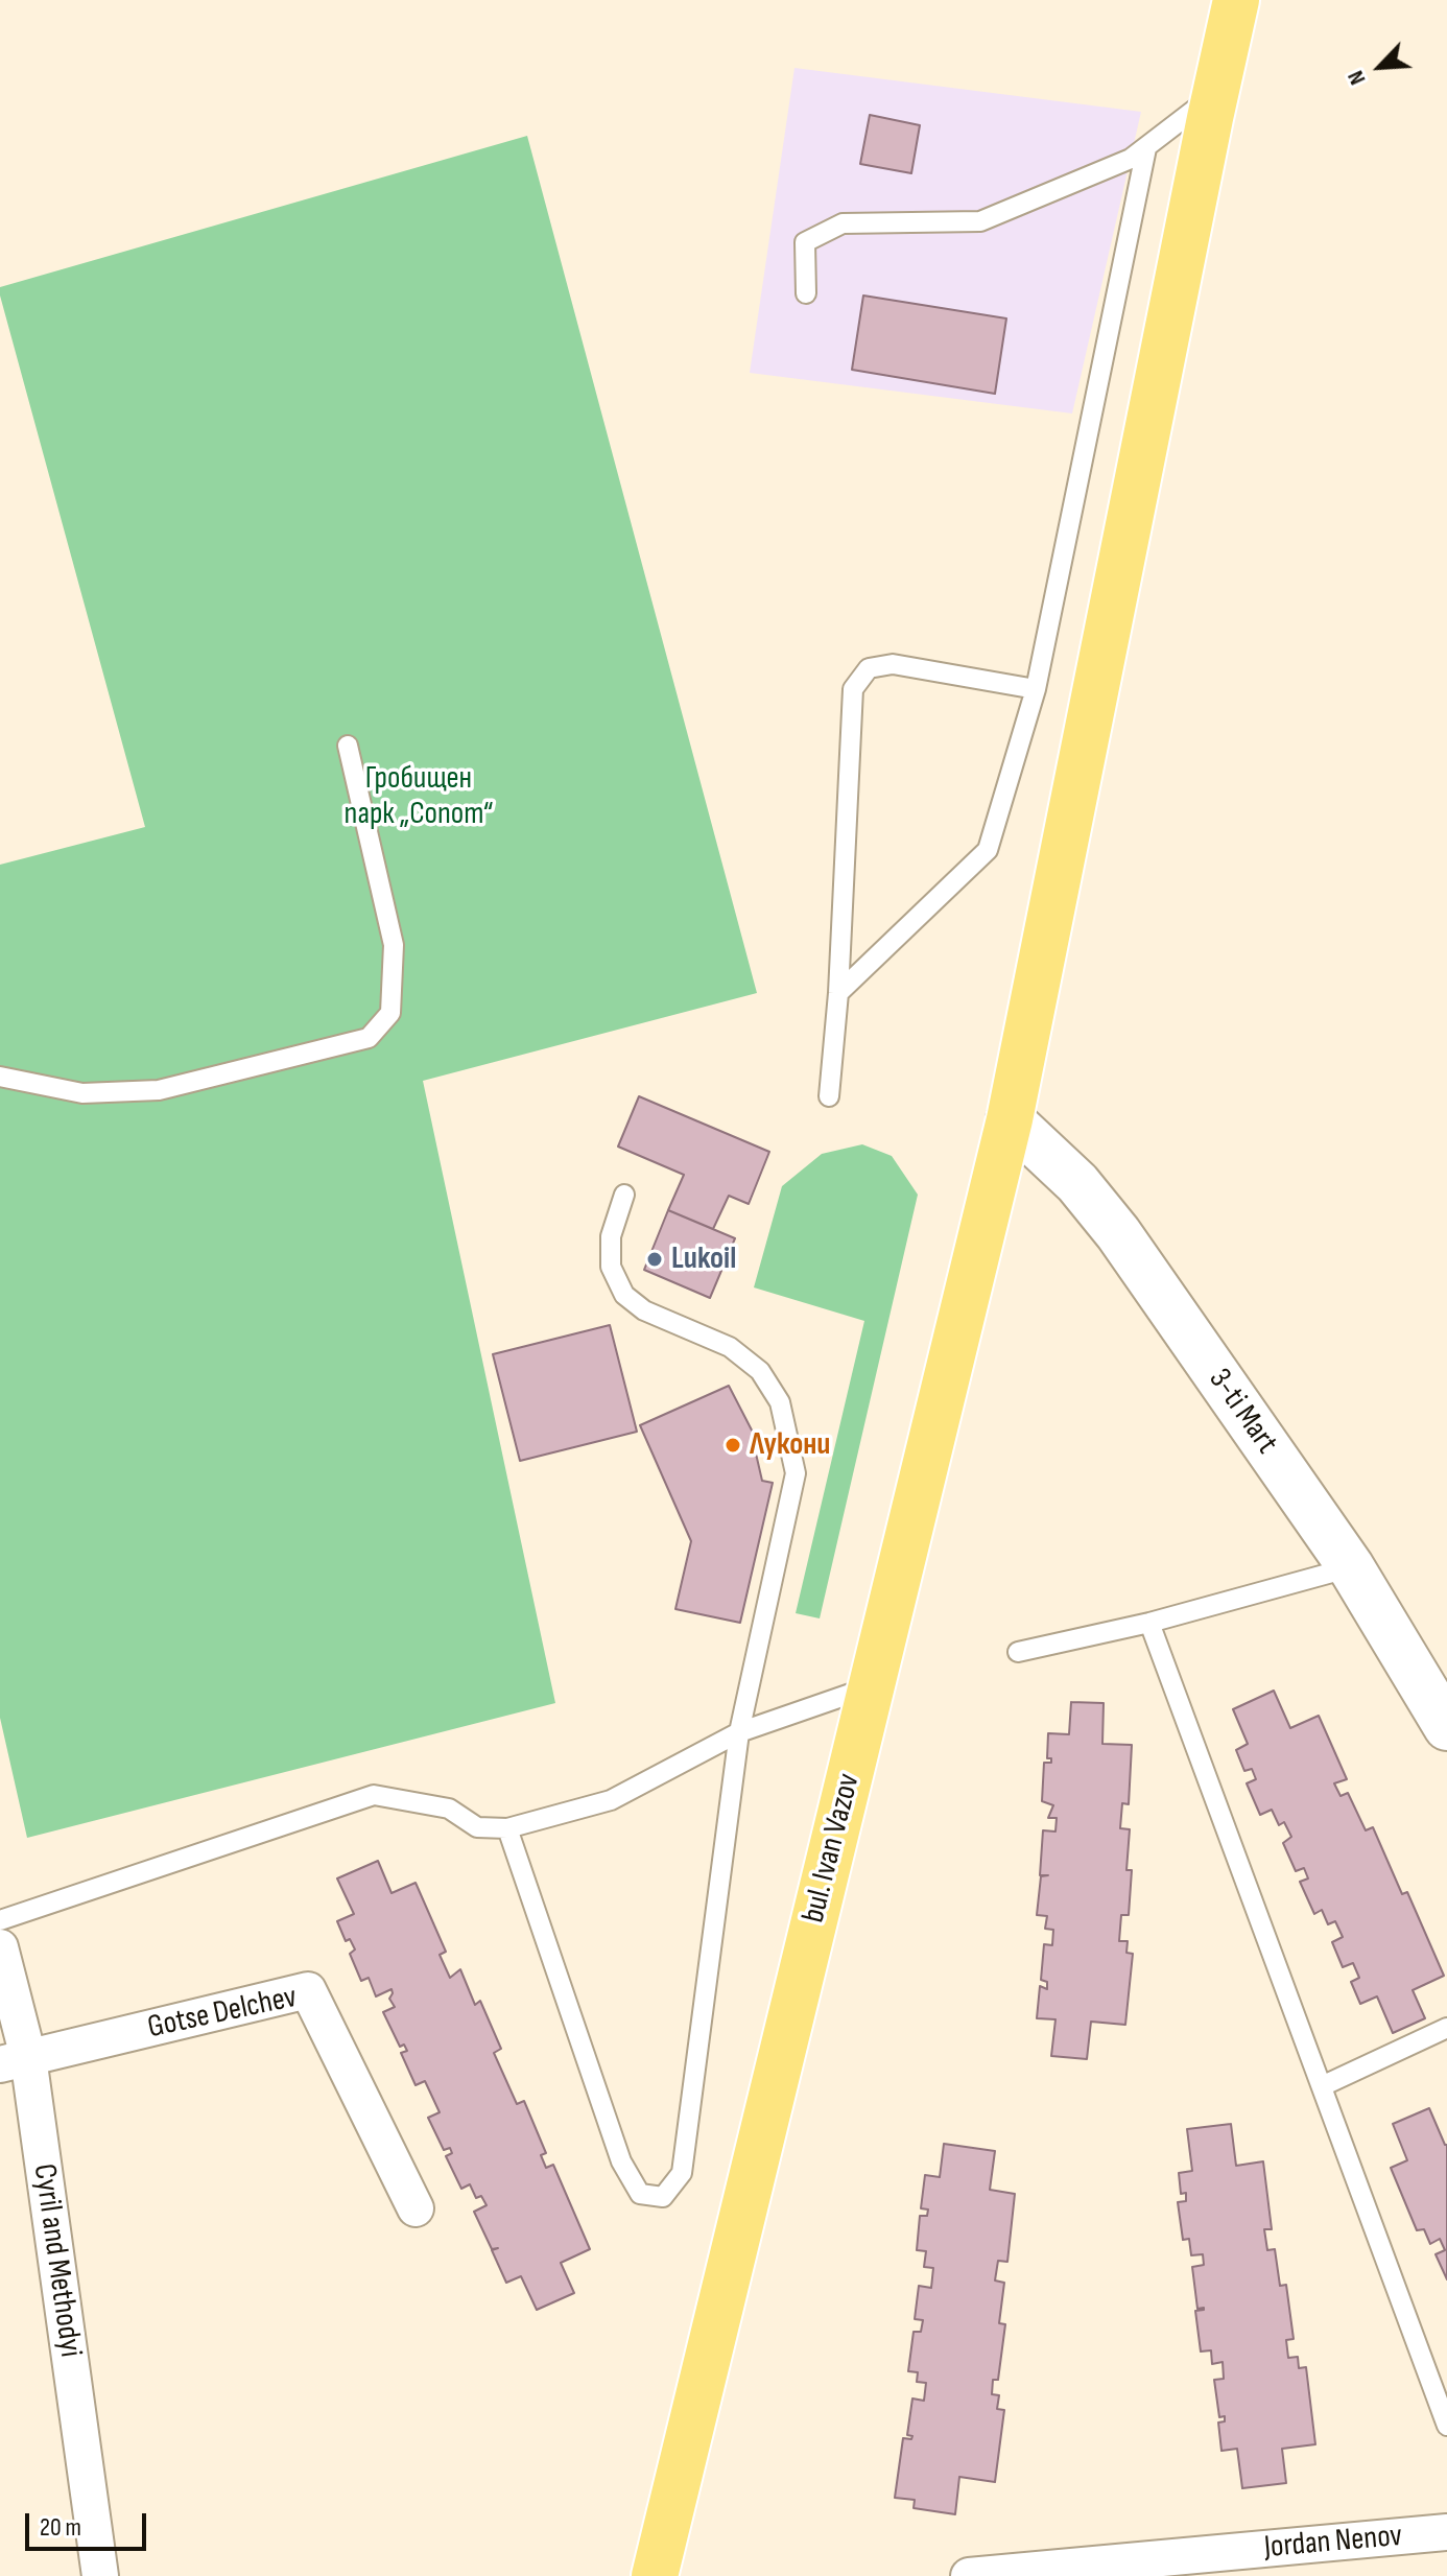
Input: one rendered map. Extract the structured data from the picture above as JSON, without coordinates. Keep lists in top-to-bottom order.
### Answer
{
  "streets": {
    "main road": ["bul. Ivan Vazov"],
    "street": [
      "3-ti Mart",
      "Gotse Delchev",
      "Cyril and Methodyi",
      "Jordan Nenov"
    ]
  },
  "crossings": [
    ["3-ti Mart", "bul. Ivan Vazov"],
    ["Gotse Delchev", "Cyril and Methodyi"]
  ],
  "parks": ["Гробищен парк „Сопот“"],
  "places": ["Lukoil", "Лукони"],
  "scale_bar": "20 m",
  "north": "bottom left"
}
